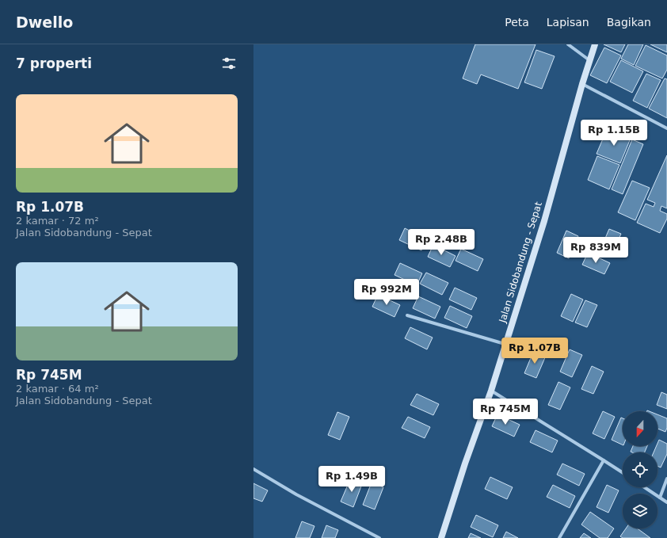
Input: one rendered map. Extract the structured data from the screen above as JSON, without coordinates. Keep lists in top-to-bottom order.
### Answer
{
  "streets": {
    "street": ["Jalan Sidobandung - Sepat"]
  },
  "north": "bottom",
  "page": {
    "header": "Dwello",
    "nav": ["Peta", "Lapisan", "Bagikan"],
    "heading": "7 properti",
    "list": [
      {
        "name": "Rp 1.07B",
        "note": "2 kamar · 72 m² · Jalan Sidobandung - Sepat"
      },
      {
        "name": "Rp 745M",
        "note": "2 kamar · 64 m² · Jalan Sidobandung - Sepat"
      }
    ],
    "price": [
      "Rp 1.15B",
      "Rp 2.48B",
      "Rp 839M",
      "Rp 992M",
      "Rp 1.07B",
      "Rp 745M",
      "Rp 1.49B"
    ]
  }
}
